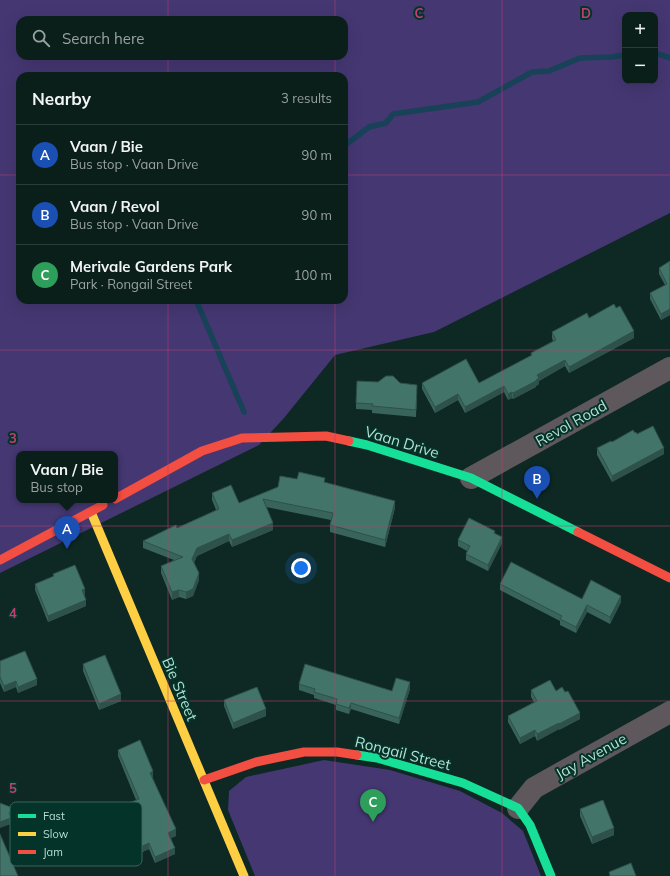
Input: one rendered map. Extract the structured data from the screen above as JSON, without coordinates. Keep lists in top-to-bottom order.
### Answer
{
  "streets": {
    "street": [
      "Revol Road",
      "Vaan Drive",
      "Bie Street",
      "Rongail Street",
      "Jay Avenue"
    ]
  },
  "crossings": [
    ["Revol Road", "Vaan Drive"],
    ["Vaan Drive", "Bie Street"],
    ["Bie Street", "Rongail Street"],
    ["Rongail Street", "Jay Avenue"]
  ],
  "legend": ["Fast", "Slow", "Jam"],
  "page": {
    "map_buttons": ["+", "−"],
    "search": "Search here",
    "heading": ["Nearby", "3 results"],
    "list": [
      {
        "mark": "A",
        "name": "Vaan / Bie",
        "note": "Bus stop · Vaan Drive",
        "value": "90 m"
      },
      {
        "mark": "B",
        "name": "Vaan / Revol",
        "note": "Bus stop · Vaan Drive",
        "value": "90 m"
      },
      {
        "mark": "C",
        "name": "Merivale Gardens Park",
        "note": "Park · Rongail Street",
        "value": "100 m"
      }
    ],
    "popup": ["Vaan / Bie", "Bus stop"],
    "pins": ["B", "A", "C"]
  },
  "grid": {
    "columns": ["C", "D"],
    "rows": ["3", "4", "5"]
  }
}
